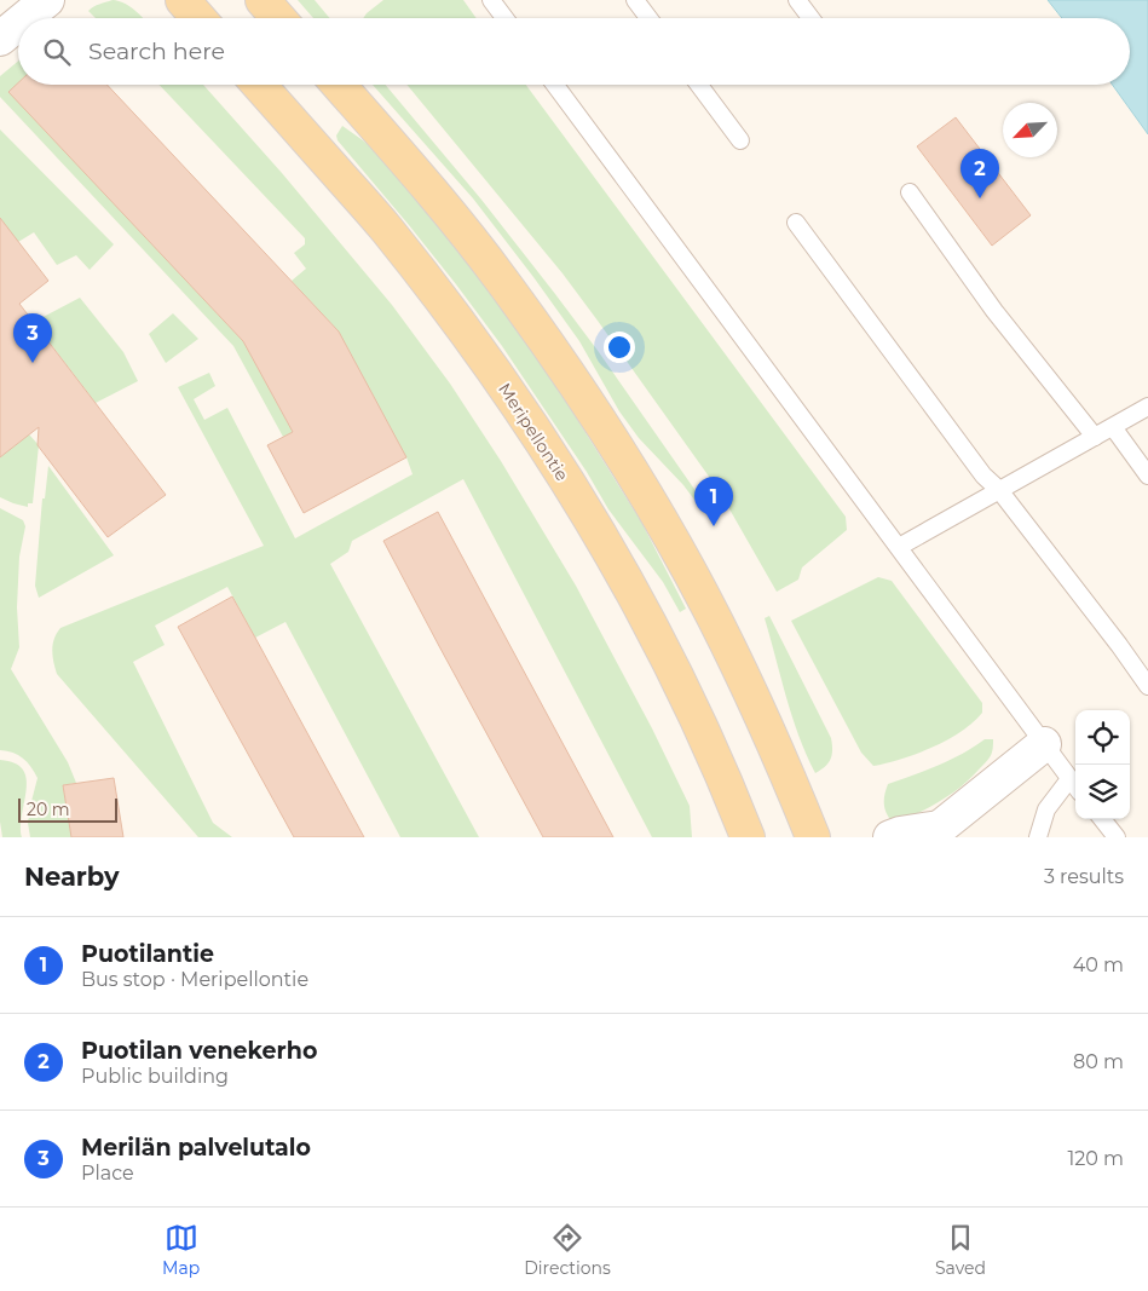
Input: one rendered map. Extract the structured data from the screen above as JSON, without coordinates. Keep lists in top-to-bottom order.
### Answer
{
  "streets": {
    "main road": ["Meripellontie"]
  },
  "scale_bar": "20 m",
  "north": "bottom left",
  "page": {
    "search": "Search here",
    "pins": ["2", "3", "1"],
    "scale": "20 m",
    "heading": ["Nearby", "3 results"],
    "list": [
      {
        "mark": "1",
        "name": "Puotilantie",
        "note": "Bus stop · Meripellontie",
        "value": "40 m"
      },
      {
        "mark": "2",
        "name": "Puotilan venekerho",
        "note": "Public building",
        "value": "80 m"
      },
      {
        "mark": "3",
        "name": "Merilän palvelutalo",
        "note": "Place",
        "value": "120 m"
      }
    ],
    "nav": ["Map", "Directions", "Saved"]
  }
}
